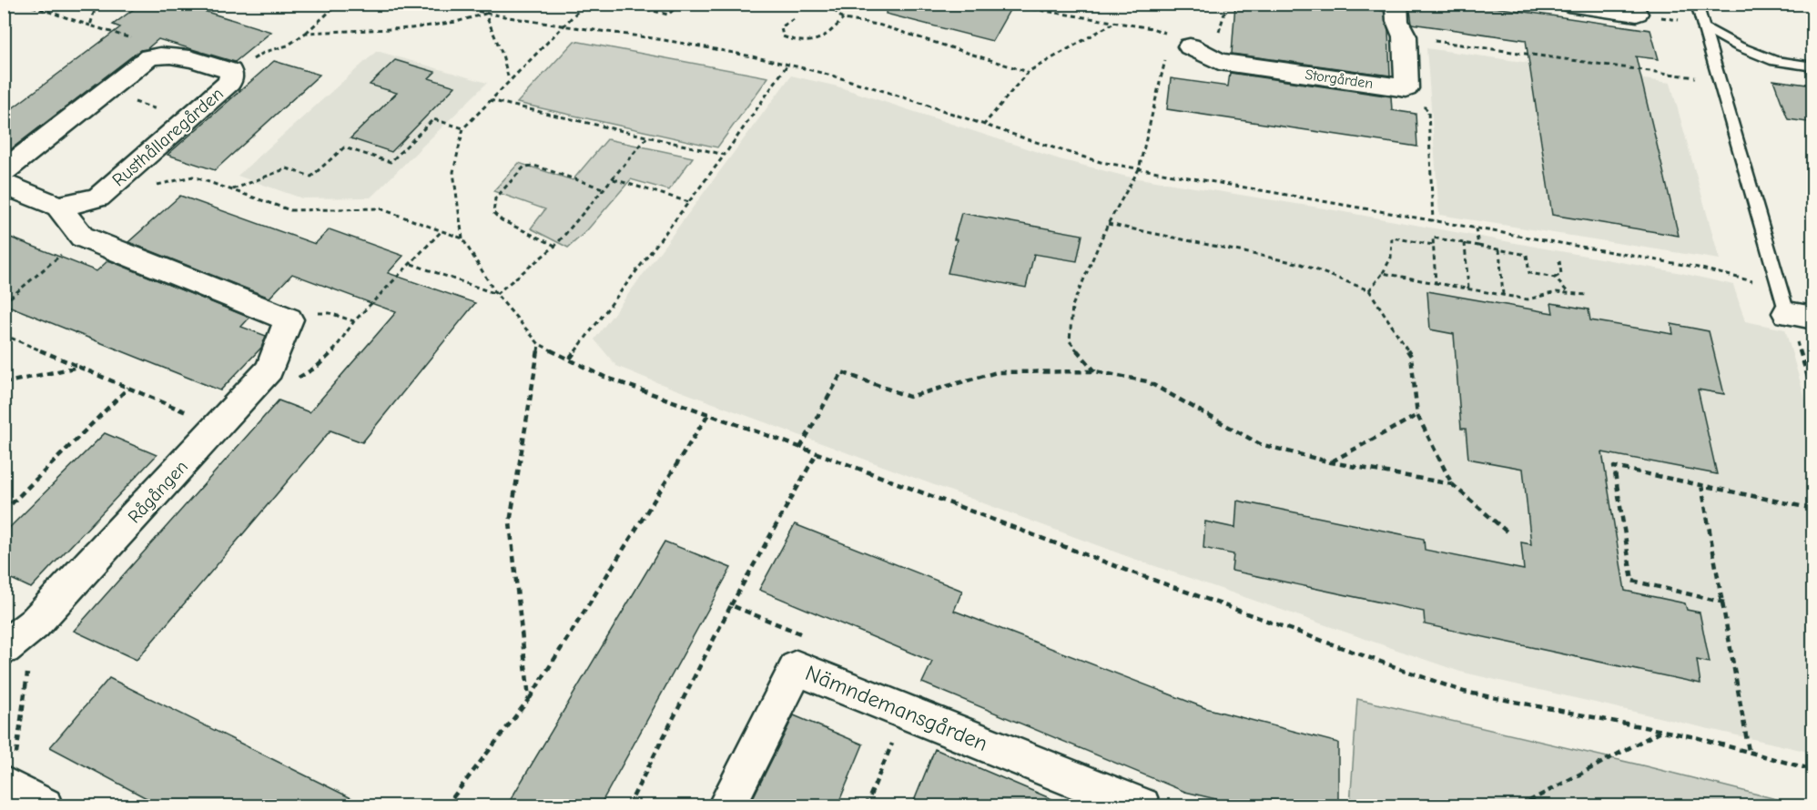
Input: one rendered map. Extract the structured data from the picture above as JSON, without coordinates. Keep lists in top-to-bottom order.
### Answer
{
  "streets": {
    "street": [
      "Storgården",
      "Rusthållaregården",
      "Rågången",
      "Nämndemansgården"
    ]
  }
}
